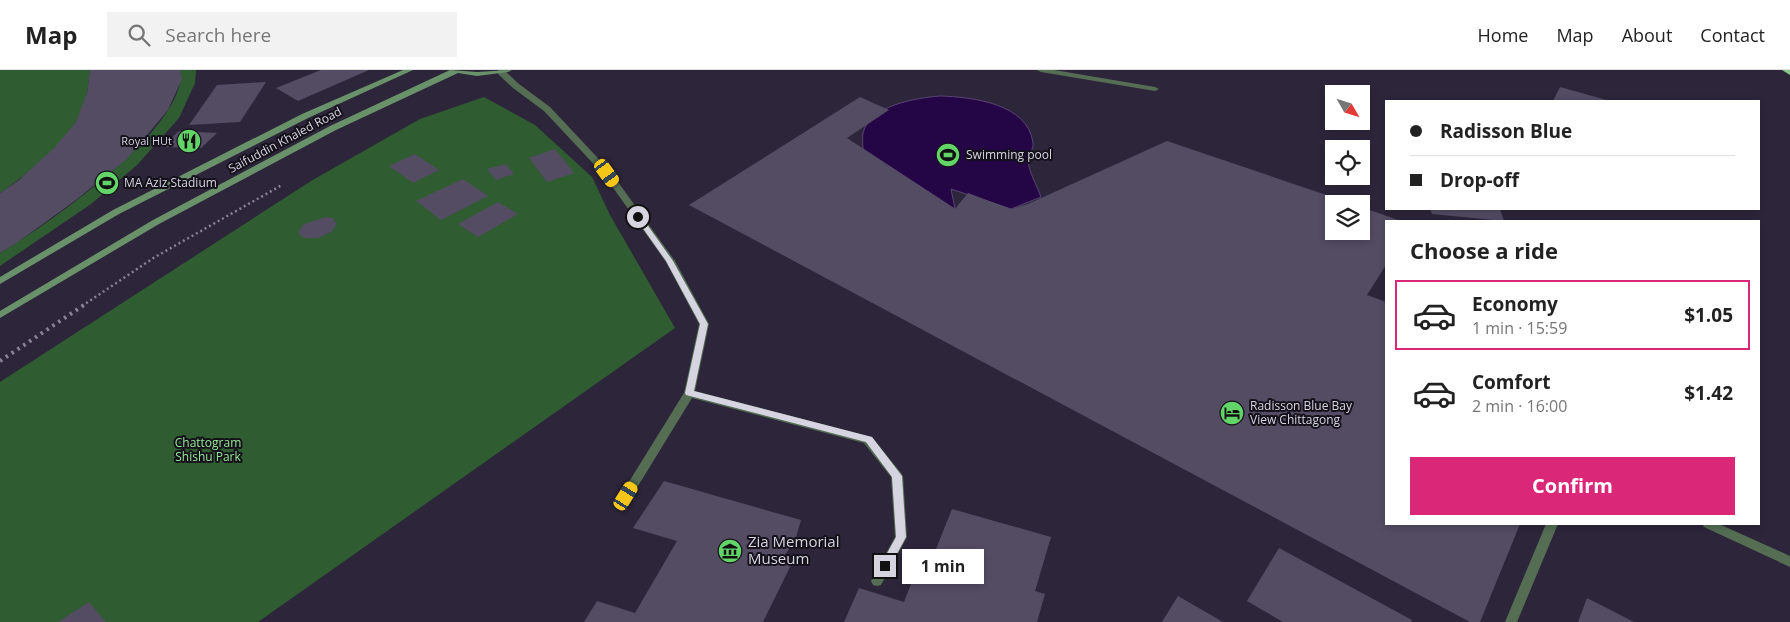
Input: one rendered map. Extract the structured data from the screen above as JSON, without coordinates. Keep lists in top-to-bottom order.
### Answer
{
  "streets": {
    "main road": ["Saifuddin Khaled Road"]
  },
  "parks": ["Chattogram Shishu Park"],
  "places": {
    "restaurant": ["Royal HUt"],
    "sports": ["Swimming pool", "MA Aziz Stadium"],
    "hotel": ["Radisson Blue Bay View Chittagong"],
    "museum": ["Zia Memorial Museum"]
  },
  "north": "bottom right",
  "page": {
    "header": "Map",
    "search": "Search here",
    "nav": [
      "Home",
      "Map",
      "About",
      "Contact"
    ],
    "banner": ["Radisson Blue", "Drop-off"],
    "heading": "Choose a ride",
    "list": [
      {
        "name": "Economy",
        "note": "1 min · 15:59",
        "value": "$1.05"
      },
      {
        "name": "Comfort",
        "note": "2 min · 16:00",
        "value": "$1.42"
      }
    ],
    "buttons": "Confirm",
    "bubble": "1 min"
  }
}
